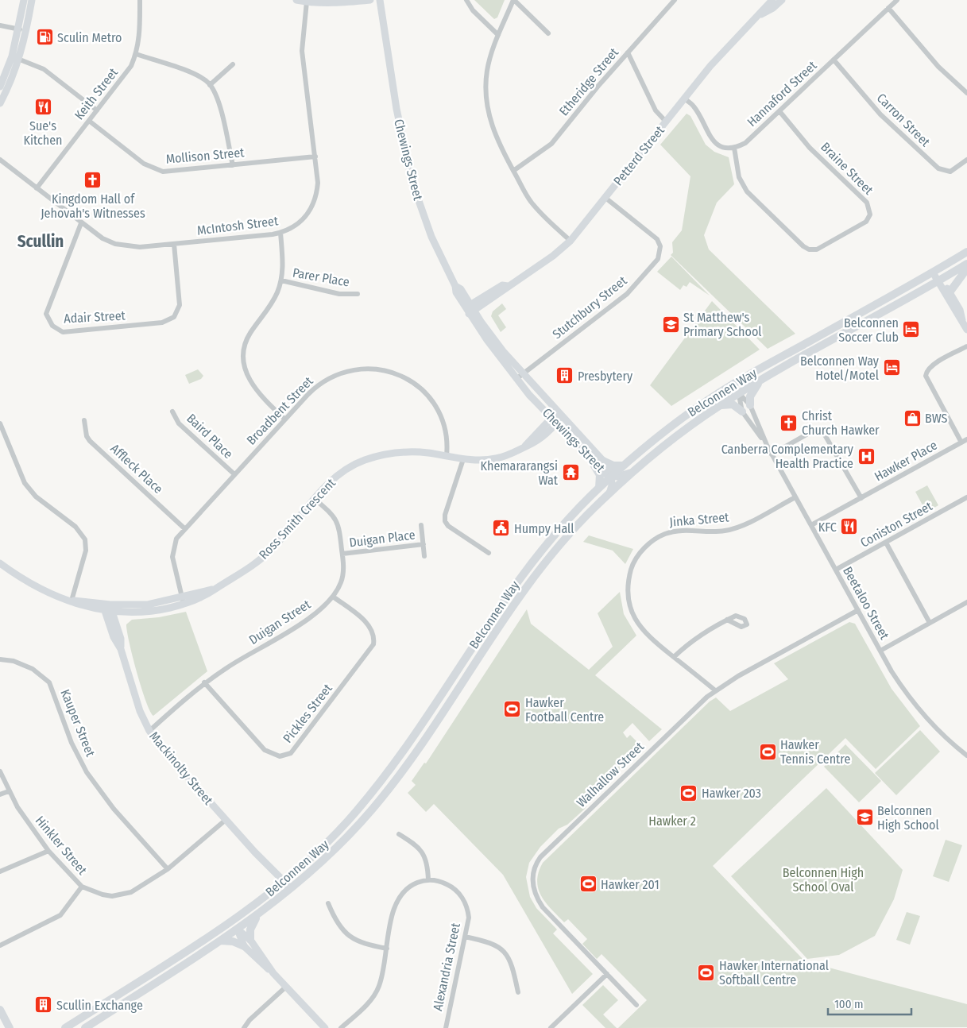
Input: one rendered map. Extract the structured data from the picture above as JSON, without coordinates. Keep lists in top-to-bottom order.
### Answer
{
  "streets": {
    "main road": ["Belconnen Way"],
    "street": [
      "Etheridge Street",
      "Keith Street",
      "Hannaford Street",
      "Carron Street",
      "Mollison Street",
      "Petterd Street",
      "Chewings Street",
      "Braine Street",
      "McIntosh Street",
      "Parer Place",
      "Stutchbury Street",
      "Adair Street",
      "Broadbent Street",
      "Baird Place",
      "Hawker Place",
      "Affleck Place",
      "Ross Smith Crescent",
      "Jinka Street",
      "Coniston Street",
      "Duigan Place",
      "Beetaloo Street",
      "Duigan Street",
      "Pickles Street",
      "Kauper Street",
      "Mackinolty Street",
      "Walhallow Street",
      "Hinkler Street",
      "Alexandria Street"
    ]
  },
  "crossings": [
    ["Keith Street", "Mollison Street"],
    ["Keith Street", "McIntosh Street"],
    ["Hannaford Street", "Carron Street"],
    ["Hannaford Street", "Braine Street"],
    ["Mollison Street", "McIntosh Street"],
    ["Petterd Street", "Chewings Street"],
    ["Petterd Street", "Stutchbury Street"],
    ["Chewings Street", "Stutchbury Street"],
    ["Chewings Street", "Belconnen Way"],
    ["Chewings Street", "Ross Smith Crescent"],
    ["McIntosh Street", "Adair Street"],
    ["Belconnen Way", "Beetaloo Street"],
    ["Belconnen Way", "Mackinolty Street"],
    ["Broadbent Street", "Baird Place"],
    ["Broadbent Street", "Affleck Place"],
    ["Broadbent Street", "Ross Smith Crescent"],
    ["Hawker Place", "Beetaloo Street"],
    ["Ross Smith Crescent", "Duigan Street"],
    ["Ross Smith Crescent", "Mackinolty Street"],
    ["Jinka Street", "Beetaloo Street"],
    ["Jinka Street", "Walhallow Street"],
    ["Coniston Street", "Beetaloo Street"],
    ["Duigan Place", "Duigan Street"],
    ["Beetaloo Street", "Walhallow Street"],
    ["Duigan Street", "Pickles Street"],
    ["Duigan Street", "Mackinolty Street"],
    ["Kauper Street", "Hinkler Street"],
    ["Mackinolty Street", "Hinkler Street"]
  ],
  "districts": ["Scullin"],
  "parks": ["Hawker 2", "Belconnen High School Oval"],
  "places": {
    "fuel station": ["Sculin Metro"],
    "restaurant": ["Sue's Kitchen", "KFC"],
    "church": ["Kingdom Hall of Jehovah's Witnesses", "Christ Church Hawker"],
    "school or university": ["St Matthew's Primary School", "Belconnen High School"],
    "hotel": ["Belconnen Soccer Club", "Belconnen Way Hotel/Motel"],
    "building": ["Presbytery", "Scullin Exchange"],
    "shop": ["BWS"],
    "hospital": ["Canberra Complementary Health Practice"],
    "temple": ["Khemararangsi Wat"],
    "public building": ["Humpy Hall"],
    "sports": [
      "Hawker Football Centre",
      "Hawker Tennis Centre",
      "Hawker 203",
      "Hawker 201",
      "Hawker International Softball Centre"
    ]
  },
  "scale_bar": "100 m"
}
